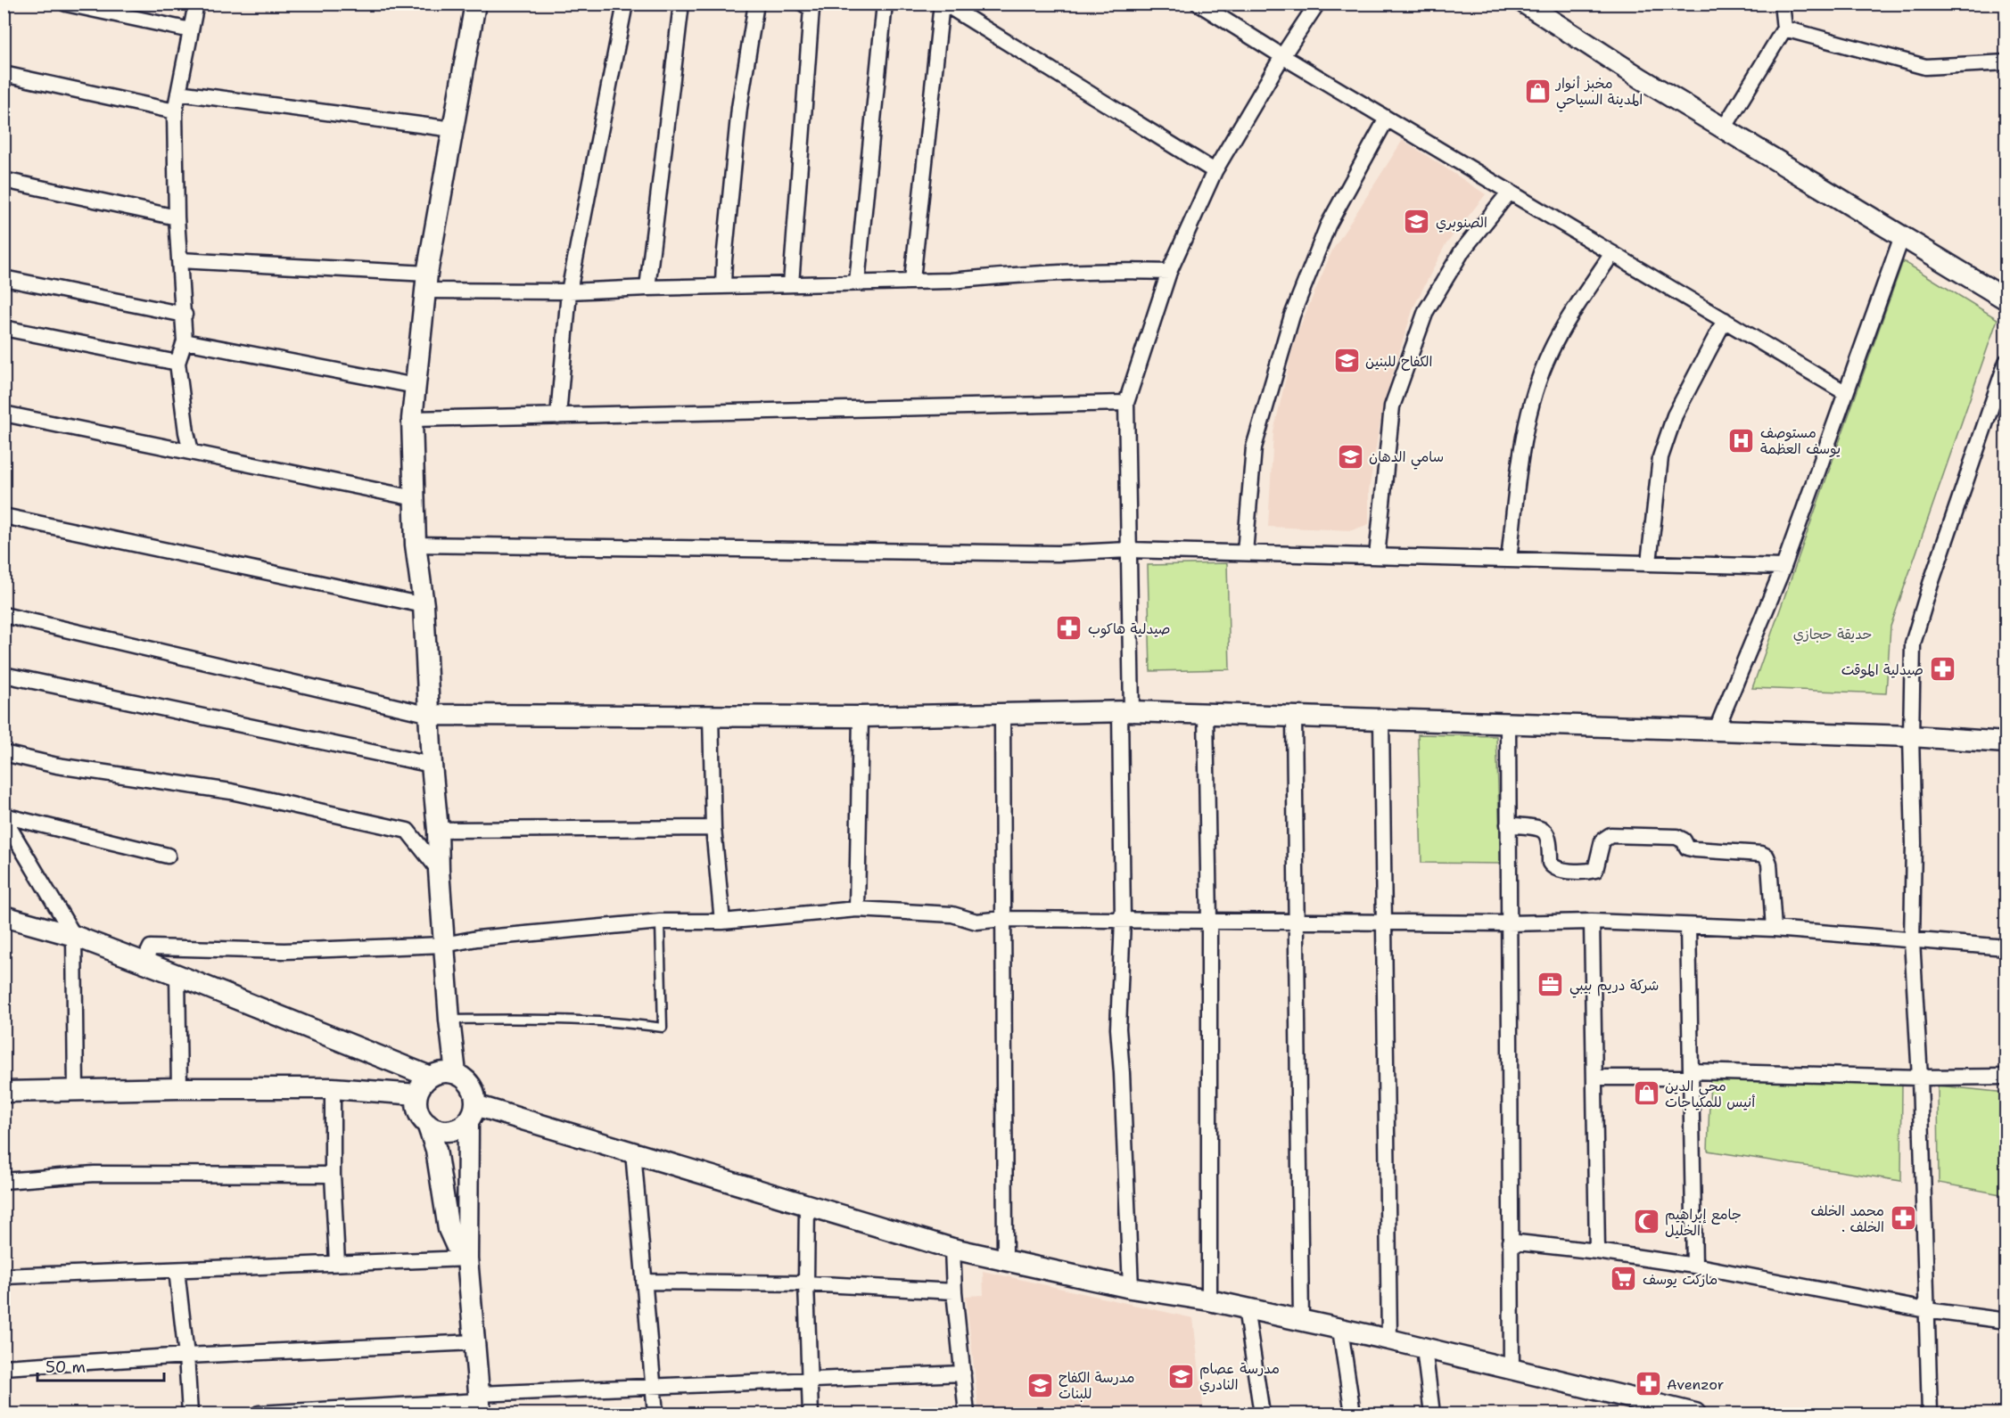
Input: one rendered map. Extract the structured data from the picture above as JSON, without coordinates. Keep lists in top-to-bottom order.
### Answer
{
  "parks": ["حديقة حجازي"],
  "places": {
    "shop": ["مخبز أنوار المدينة السياحي", "محي الدين أنيس للمكياجات"],
    "school or university": [
      "الصنوبري",
      "الكفاح للبنين",
      "سامي الدهان",
      "مدرسة عصام النادري",
      "مدرسة الكفاح للبنات"
    ],
    "hospital": ["مستوصف يوسف العظمة"],
    "pharmacy": [
      "صيدلية هاكوب",
      "صيدلية الموقت",
      "محمد الخلف . الخلف",
      "Avenzor"
    ],
    "office": ["شركة دريم بيبي"],
    "mosque": ["جامع إبراهيم الخليل"],
    "supermarket": ["ماركت يوسف"]
  },
  "scale_bar": "50 m"
}
